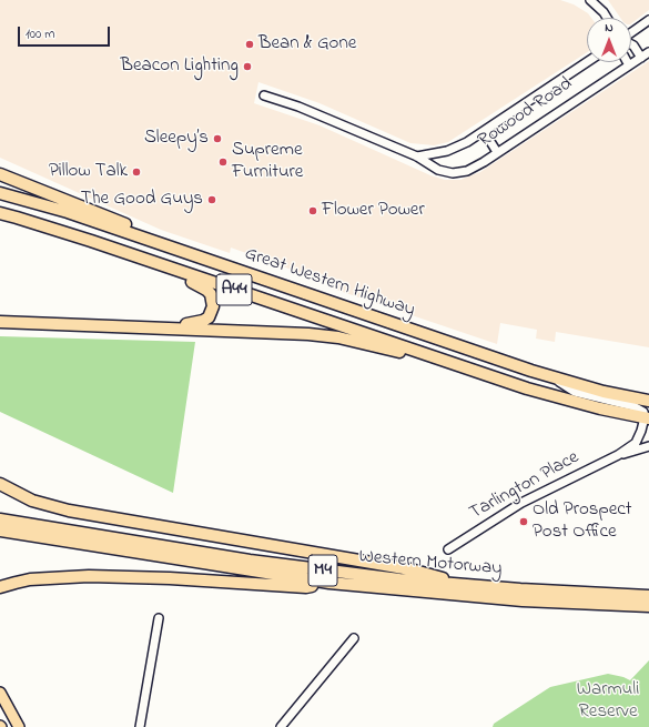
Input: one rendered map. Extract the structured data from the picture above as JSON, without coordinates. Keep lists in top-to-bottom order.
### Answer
{
  "streets": {
    "highway": [
      "Great Western Highway",
      "A44",
      "Western Motorway",
      "M4"
    ],
    "street": ["Rowood Road", "Tarlington Place"]
  },
  "crossings": [
    ["Great Western Highway", "Tarlington Place"]
  ],
  "parks": ["Warmuli Reserve"],
  "places": [
    "Bean & Gone",
    "Beacon Lighting",
    "Sleepy’s",
    "Supreme Furniture",
    "Pillow Talk",
    "The Good Guys",
    "Flower Power",
    "Old Prospect Post Office"
  ],
  "scale_bar": "100 m",
  "north": "top"
}
